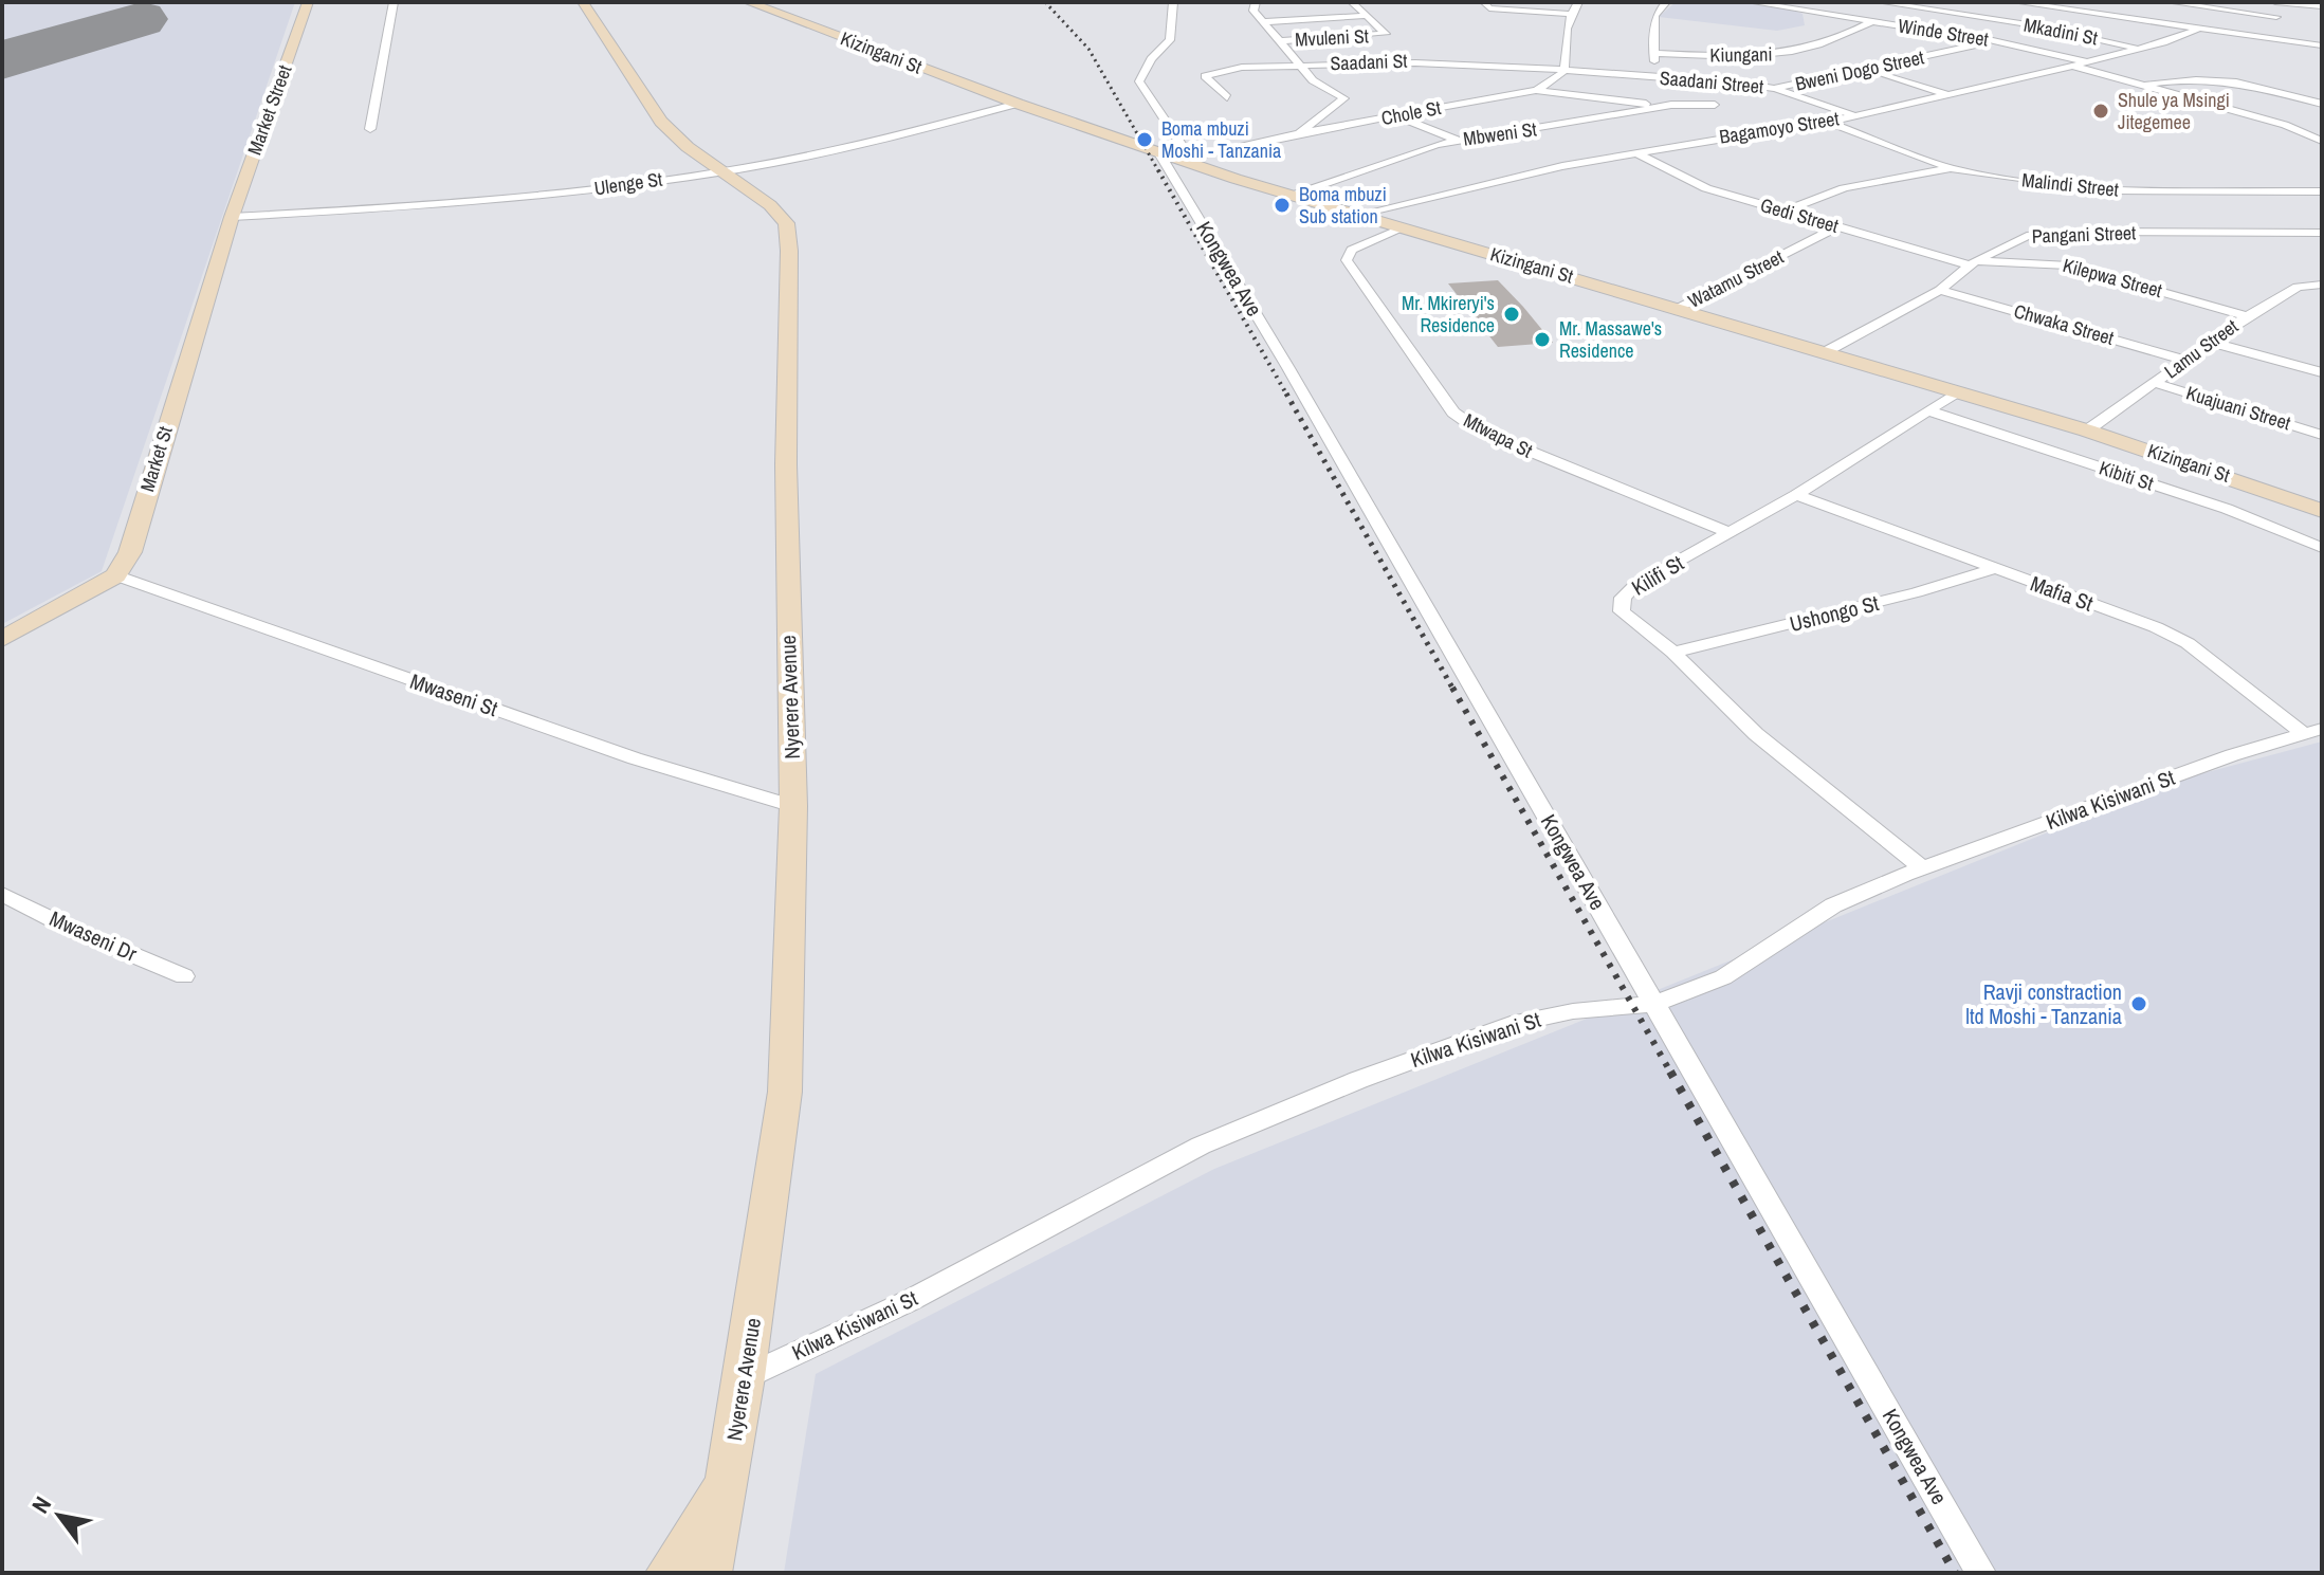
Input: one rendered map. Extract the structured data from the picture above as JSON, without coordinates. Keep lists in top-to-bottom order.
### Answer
{
  "streets": {
    "street": [
      "Mkadini St",
      "Winde Street",
      "Mvuleni St",
      "Kizingani St",
      "Kiungani",
      "Saadani St",
      "Bweni Dogo Street",
      "Saadani Street",
      "Market Street",
      "Chole St",
      "Bagamoyo Street",
      "Mbweni St",
      "Ulenge St",
      "Malindi Street",
      "Gedi Street",
      "Pangani Street",
      "Kongwea Ave",
      "Kilepwa Street",
      "Watamu Street",
      "Chwaka Street",
      "Lamu Street",
      "Kuajuani Street",
      "Mtwapa St",
      "Market St",
      "Kibiti St",
      "Kilifi St",
      "Mafia St",
      "Ushongo St",
      "Mwaseni St",
      "Nyerere Avenue",
      "Kilwa Kisiwani St",
      "Mwaseni Dr"
    ]
  },
  "crossings": [
    ["Mkadini St", "Bagamoyo Street"],
    ["Winde Street", "Kiungani"],
    ["Winde Street", "Bweni Dogo Street"],
    ["Winde Street", "Bagamoyo Street"],
    ["Kizingani St", "Chole St"],
    ["Kizingani St", "Bagamoyo Street"],
    ["Kizingani St", "Mbweni St"],
    ["Kizingani St", "Ulenge St"],
    ["Kizingani St", "Pangani Street"],
    ["Kizingani St", "Kongwea Ave"],
    ["Kizingani St", "Watamu Street"],
    ["Kizingani St", "Lamu Street"],
    ["Kizingani St", "Mtwapa St"],
    ["Kizingani St", "Kilifi St"],
    ["Saadani St", "Saadani Street"],
    ["Saadani St", "Chole St"],
    ["Bweni Dogo Street", "Saadani Street"],
    ["Saadani Street", "Chole St"],
    ["Saadani Street", "Bagamoyo Street"],
    ["Market Street", "Ulenge St"],
    ["Market Street", "Market St"],
    ["Bagamoyo Street", "Malindi Street"],
    ["Bagamoyo Street", "Gedi Street"],
    ["Ulenge St", "Market St"],
    ["Ulenge St", "Nyerere Avenue"],
    ["Gedi Street", "Pangani Street"],
    ["Gedi Street", "Kilepwa Street"],
    ["Gedi Street", "Watamu Street"],
    ["Pangani Street", "Kilepwa Street"],
    ["Pangani Street", "Chwaka Street"],
    ["Kongwea Ave", "Kilwa Kisiwani St"],
    ["Kilepwa Street", "Lamu Street"],
    ["Chwaka Street", "Lamu Street"],
    ["Lamu Street", "Kuajuani Street"],
    ["Mtwapa St", "Kilifi St"],
    ["Market St", "Mwaseni St"],
    ["Kibiti St", "Kilifi St"],
    ["Kilifi St", "Mafia St"],
    ["Kilifi St", "Ushongo St"],
    ["Kilifi St", "Kilwa Kisiwani St"],
    ["Mafia St", "Ushongo St"],
    ["Mafia St", "Kilwa Kisiwani St"],
    ["Mwaseni St", "Nyerere Avenue"],
    ["Nyerere Avenue", "Kilwa Kisiwani St"]
  ],
  "places": [
    "Shule ya Msingi Jitegemee",
    "Boma mbuzi Moshi - Tanzania",
    "Boma mbuzi Sub station",
    "Mr. Mkireryi's Residence",
    "Mr. Massawe's Residence",
    "Ravji constraction ltd Moshi - Tanzania"
  ],
  "north": "top left"
}
